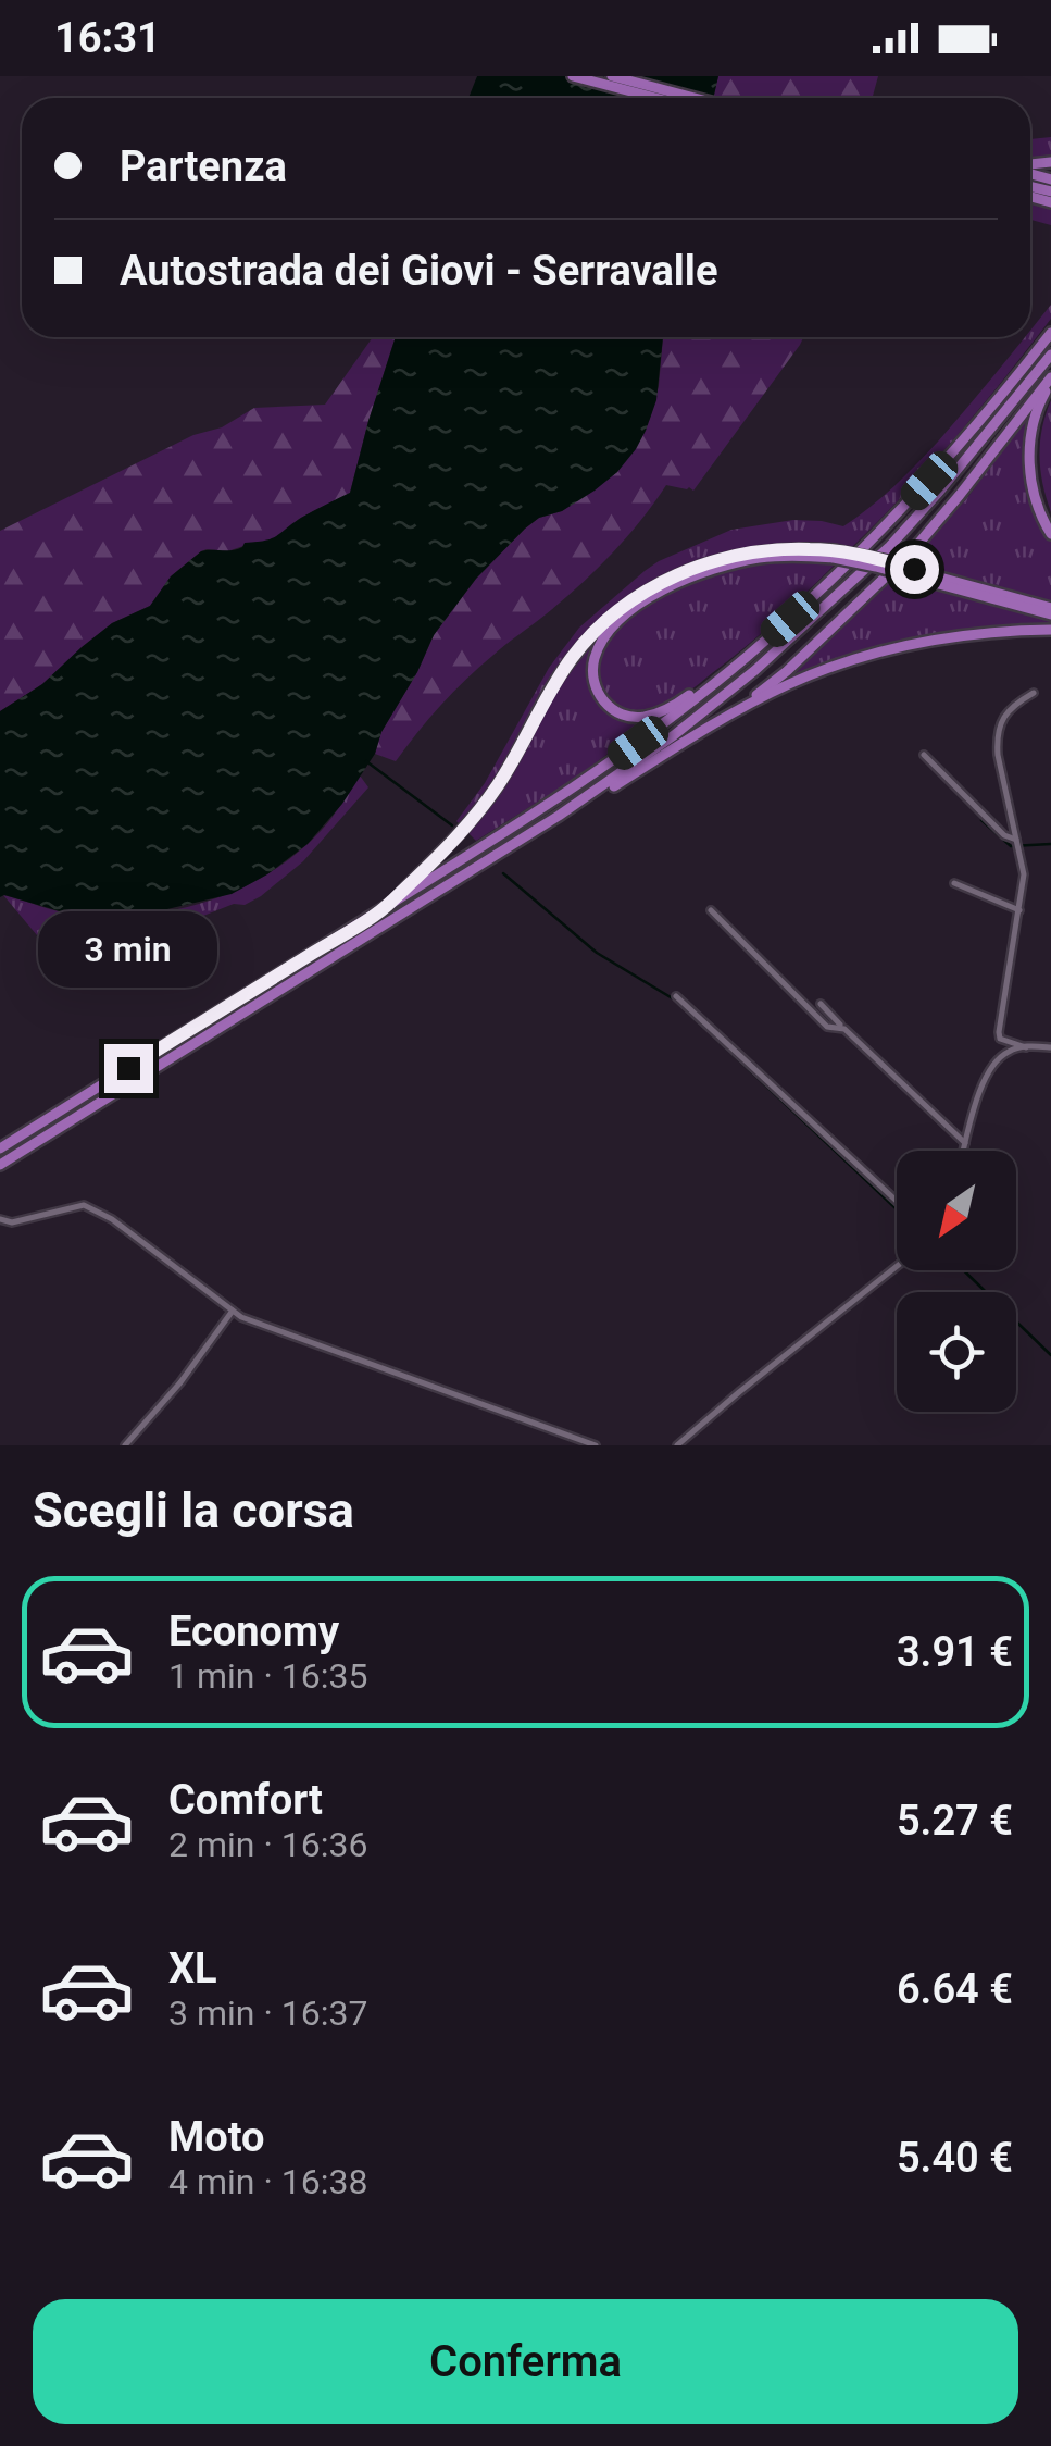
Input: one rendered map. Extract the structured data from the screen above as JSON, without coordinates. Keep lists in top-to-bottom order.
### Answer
{
  "north": "bottom left",
  "page": {
    "status": "16:31",
    "banner": ["Partenza", "Autostrada dei Giovi - Serravalle"],
    "bubble": "3 min",
    "heading": "Scegli la corsa",
    "list": [
      {
        "name": "Economy",
        "note": "1 min · 16:35",
        "value": "3.91 €"
      },
      {
        "name": "Comfort",
        "note": "2 min · 16:36",
        "value": "5.27 €"
      },
      {
        "name": "XL",
        "note": "3 min · 16:37",
        "value": "6.64 €"
      },
      {
        "name": "Moto",
        "note": "4 min · 16:38",
        "value": "5.40 €"
      }
    ],
    "buttons": "Conferma"
  }
}
